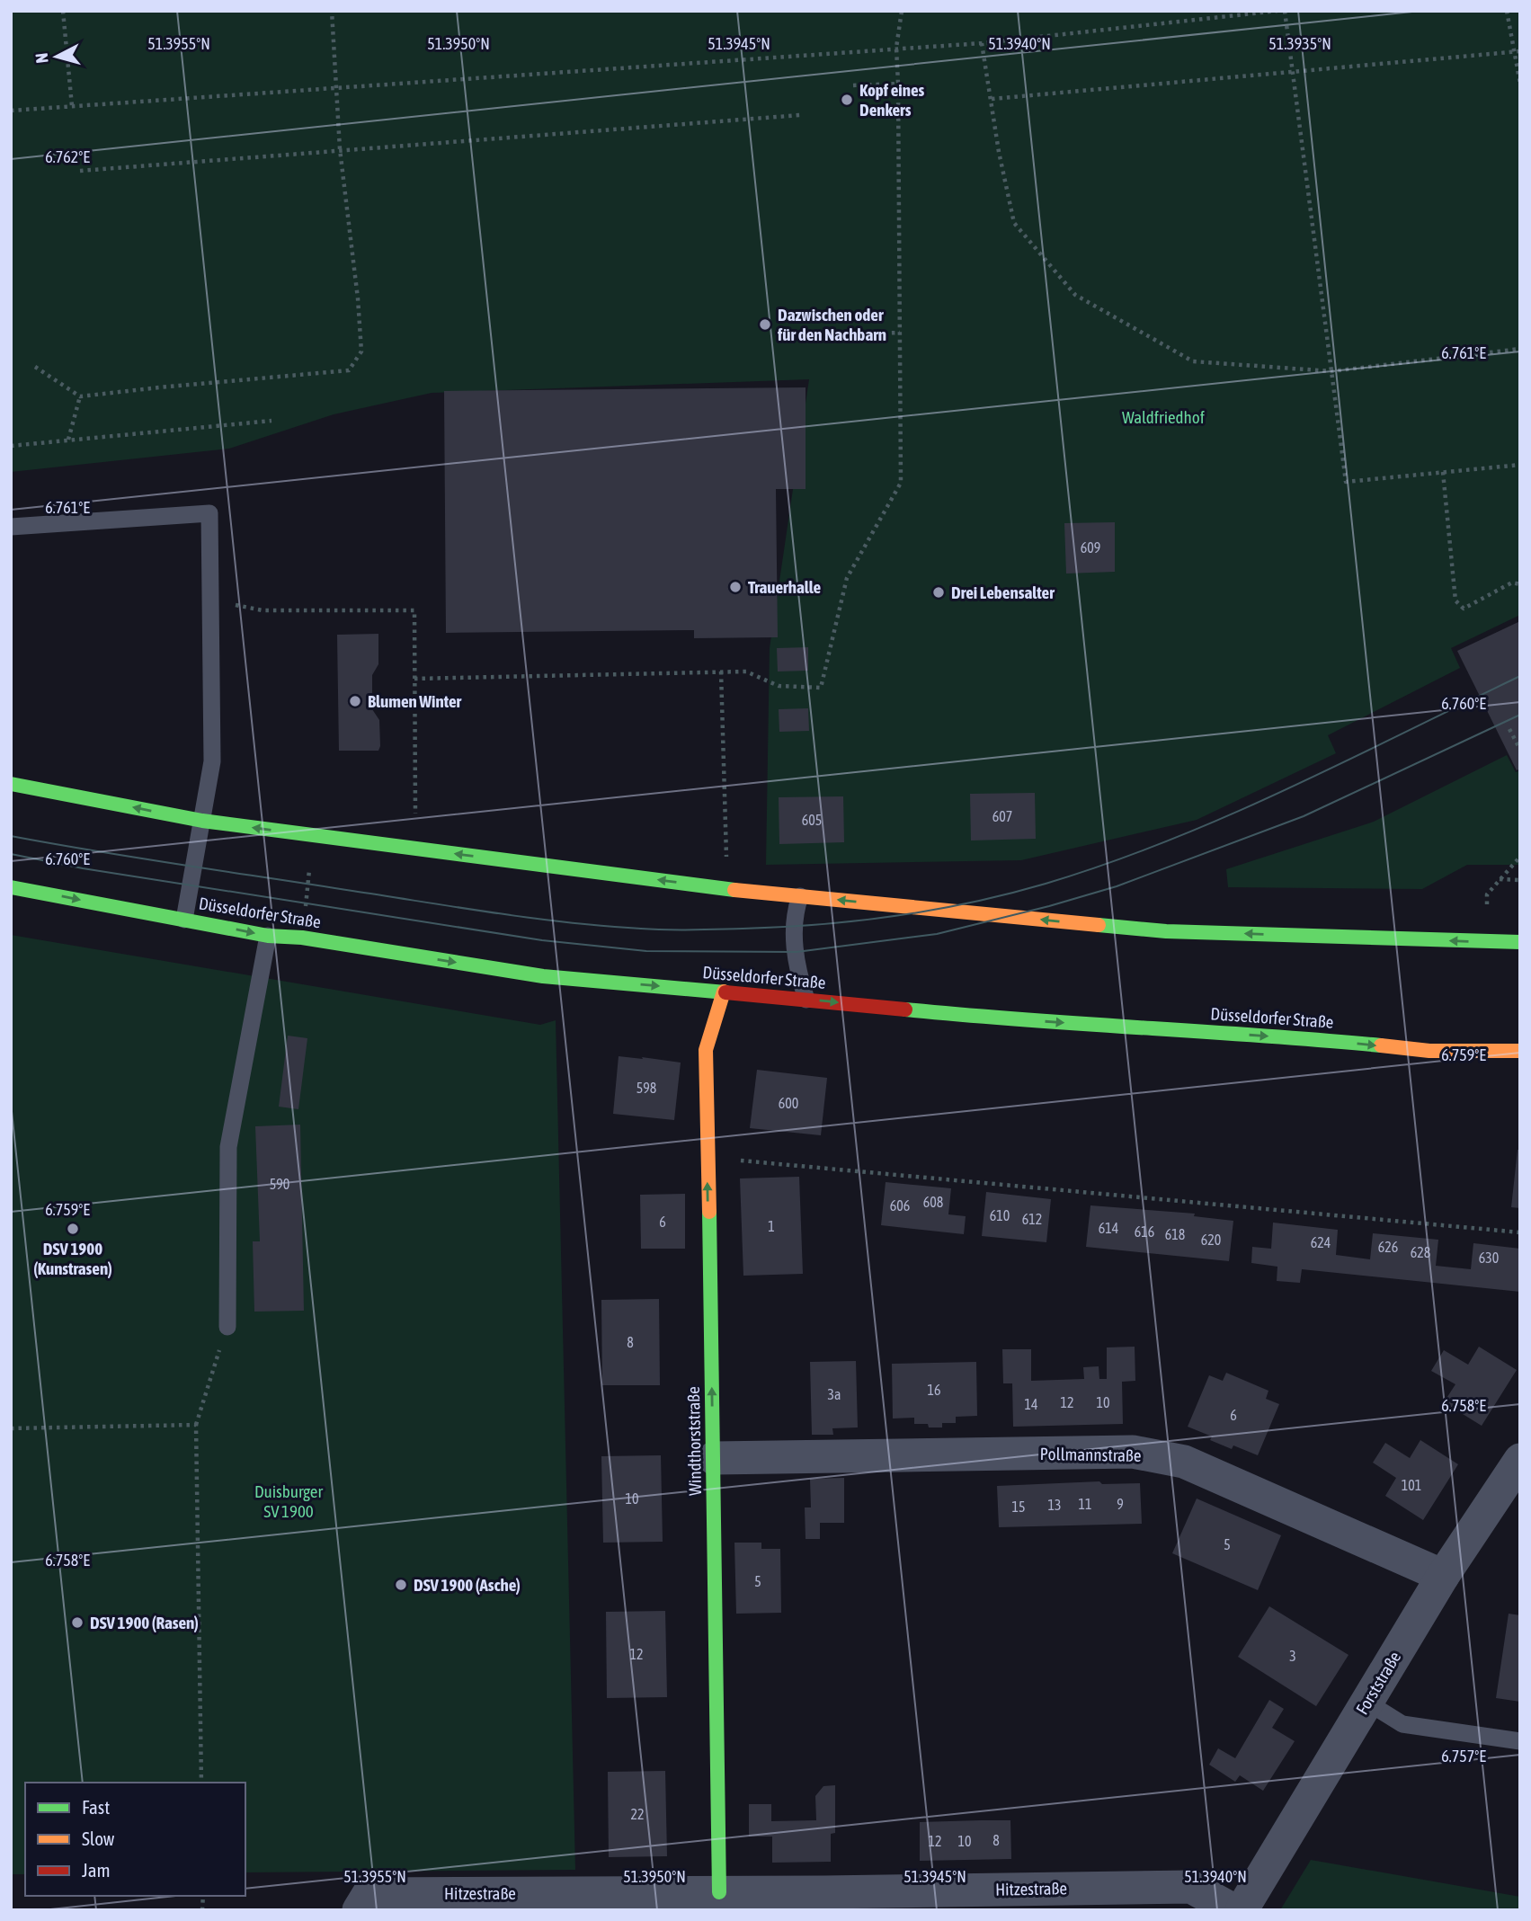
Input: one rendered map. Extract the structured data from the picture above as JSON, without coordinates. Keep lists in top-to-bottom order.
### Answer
{
  "streets": {
    "main road": ["Düsseldorfer Straße", "Windthorststraße"],
    "street": ["Pollmannstraße", "Forststraße", "Hitzestraße"]
  },
  "crossings": [
    ["Düsseldorfer Straße", "Windthorststraße"],
    ["Windthorststraße", "Pollmannstraße"],
    ["Windthorststraße", "Hitzestraße"],
    ["Pollmannstraße", "Forststraße"]
  ],
  "parks": ["Waldfriedhof", "Duisburger SV 1900"],
  "places": [
    "Kopf eines Denkers",
    "Dazwischen oder für den Nachbarn",
    "Trauerhalle",
    "Drei Lebensalter",
    "Blumen Winter",
    "DSV 1900 (Kunstrasen)",
    "DSV 1900 (Asche)",
    "DSV 1900 (Rasen)"
  ],
  "house_numbers": [
    "609",
    "607",
    "605",
    "598",
    "600",
    "590",
    "608",
    "606",
    "610",
    "612",
    "6",
    "1",
    "614",
    "616",
    "618",
    "620",
    "624",
    "626",
    "628",
    "630",
    "8",
    "16",
    "3a",
    "12",
    "10",
    "14",
    "6",
    "101",
    "10",
    "11",
    "9",
    "13",
    "15",
    "5",
    "5",
    "12",
    "3",
    "22",
    "8",
    "12",
    "10"
  ],
  "legend": ["Fast", "Slow", "Jam"],
  "north": "left",
  "coordinates": [
    "51.3955°N",
    "51.3950°N",
    "51.3945°N",
    "51.3940°N",
    "51.3935°N",
    "6.762°E",
    "6.761°E",
    "6.760°E",
    "6.759°E",
    "6.758°E",
    "6.757°E"
  ]
}
